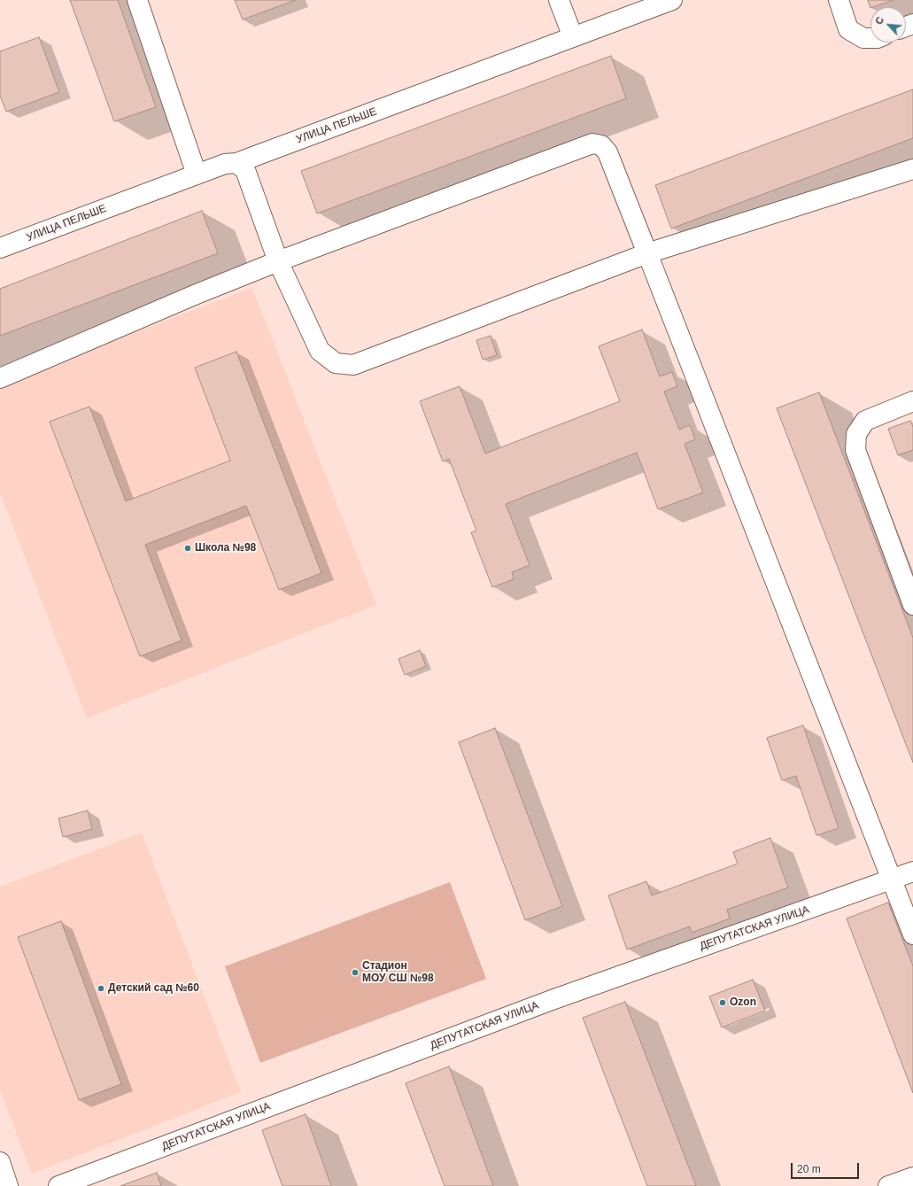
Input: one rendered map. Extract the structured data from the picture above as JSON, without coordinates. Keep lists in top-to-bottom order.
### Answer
{
  "streets": {
    "street": ["УЛИЦА ПЕЛЬШЕ", "ДЕПУТАТСКАЯ УЛИЦА"]
  },
  "places": [
    "Школа №98",
    "Стадион МОУ СШ №98",
    "Детский сад №60",
    "Ozon"
  ],
  "scale_bar": "20 m",
  "north": "top left"
}
